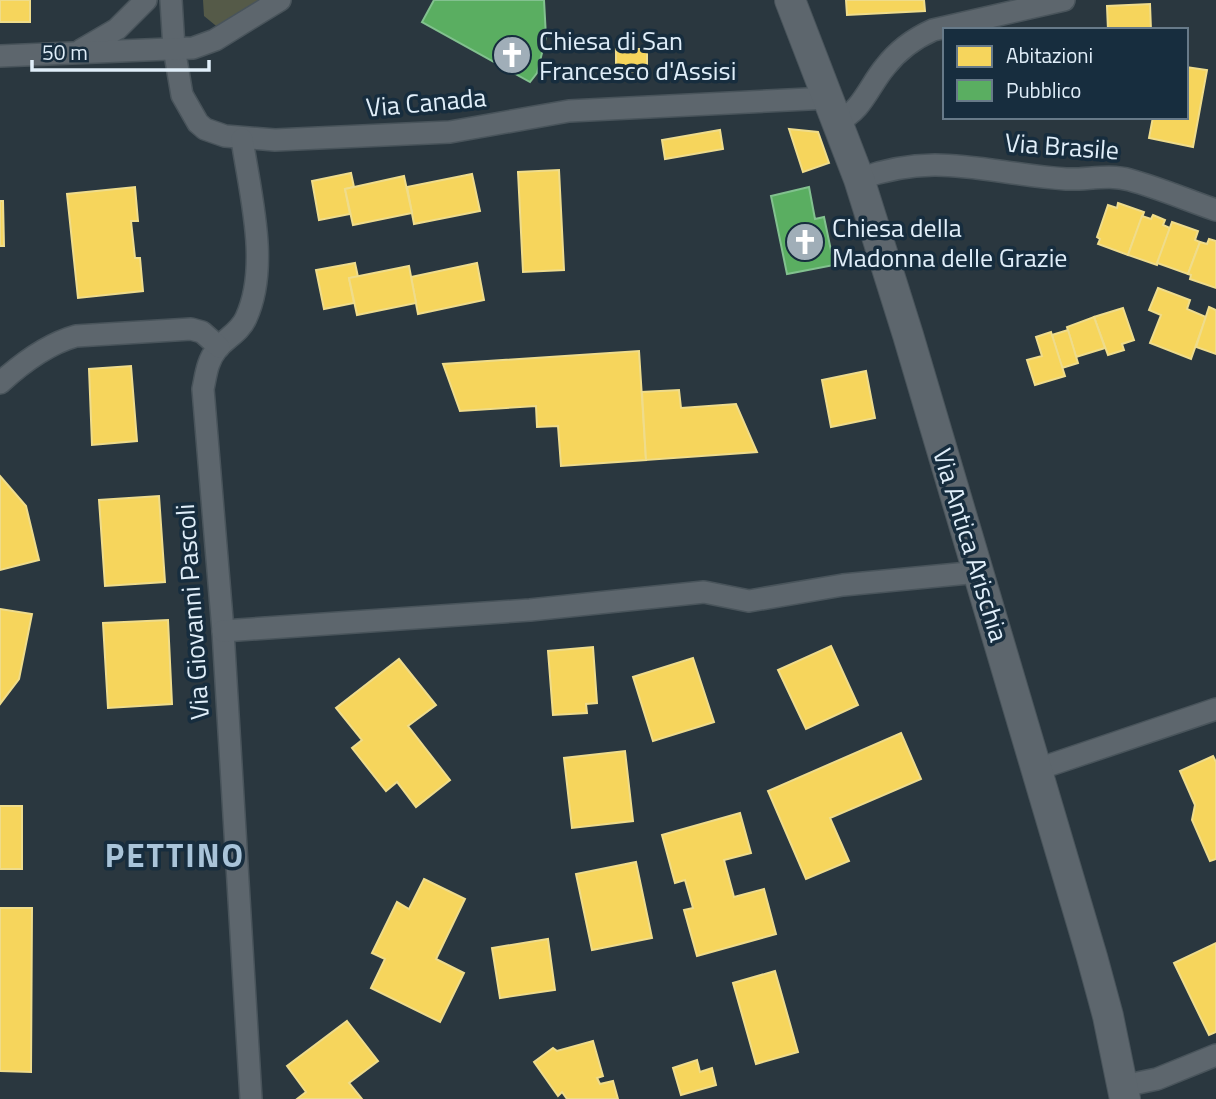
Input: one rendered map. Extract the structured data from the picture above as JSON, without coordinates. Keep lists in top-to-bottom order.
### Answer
{
  "streets": {
    "main road": ["Via Antica Arischia"],
    "street": ["Via Canada", "Via Brasile", "Via Giovanni Pascoli"]
  },
  "crossings": [
    ["Via Canada", "Via Antica Arischia"],
    ["Via Canada", "Via Giovanni Pascoli"],
    ["Via Brasile", "Via Antica Arischia"]
  ],
  "districts": ["PETTINO"],
  "places": {
    "church": ["Chiesa di San Francesco d'Assisi", "Chiesa della Madonna delle Grazie"]
  },
  "legend": ["Abitazioni", "Pubblico"],
  "scale_bar": "50 m"
}
